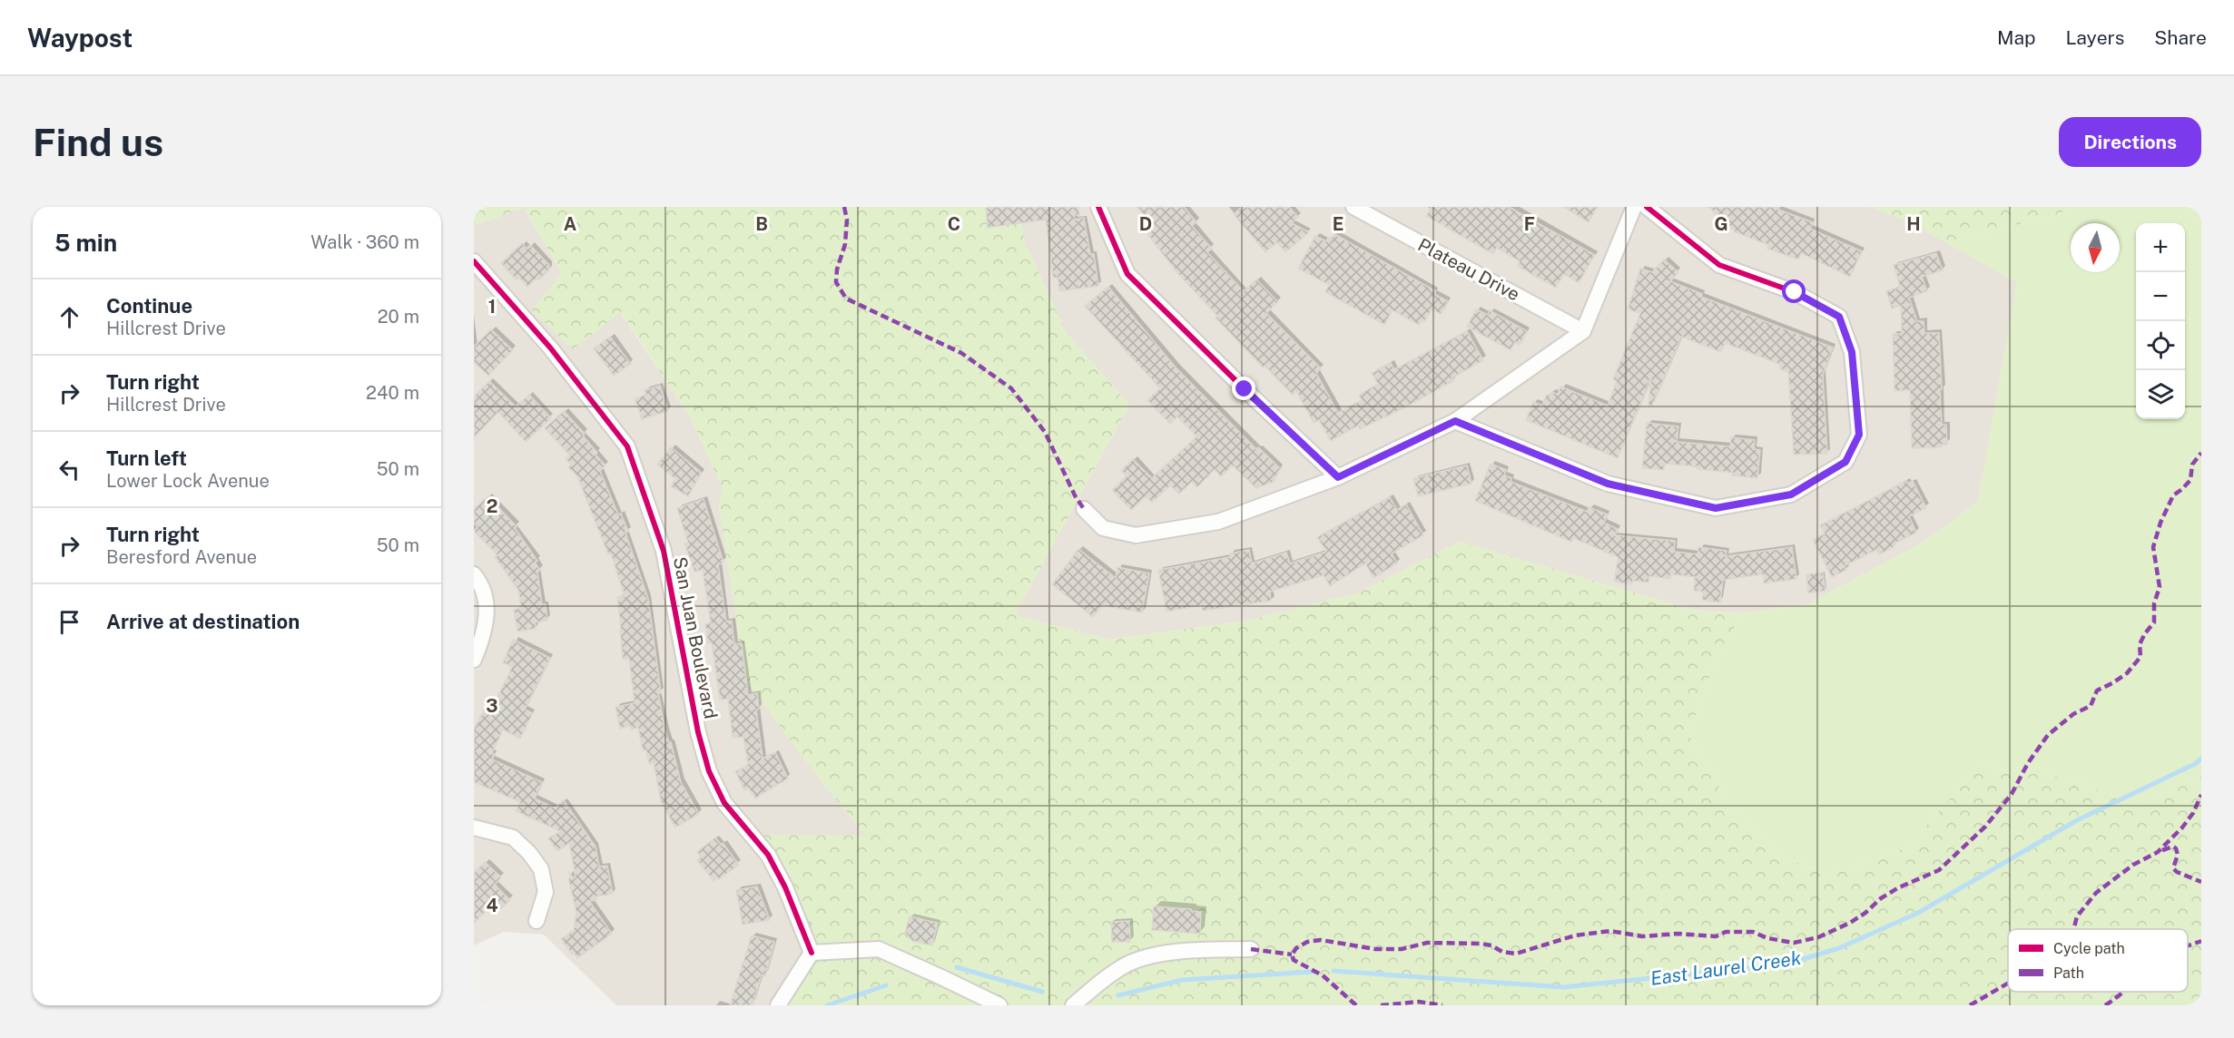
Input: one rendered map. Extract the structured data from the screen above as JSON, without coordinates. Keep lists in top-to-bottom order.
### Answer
{
  "streets": {
    "street": ["Plateau Drive", "San Juan Boulevard"]
  },
  "water": ["East Laurel Creek"],
  "legend": ["Cycle path", "Path"],
  "north": "bottom",
  "page": {
    "header": "Waypost",
    "nav": ["Map", "Layers", "Share"],
    "buttons": "Directions",
    "title": "Find us",
    "heading": ["5 min", "Walk · 360 m"],
    "map_buttons": ["+", "−"],
    "list": [
      ["Continue", "Hillcrest Drive", "20 m"],
      ["Turn right", "Hillcrest Drive", "240 m"],
      ["Turn left", "Lower Lock Avenue", "50 m"],
      ["Turn right", "Beresford Avenue", "50 m"],
      "Arrive at destination"
    ]
  },
  "grid": {
    "columns": [
      "A",
      "B",
      "C",
      "D",
      "E",
      "F",
      "G",
      "H"
    ],
    "rows": [
      "1",
      "2",
      "3",
      "4"
    ]
  }
}
